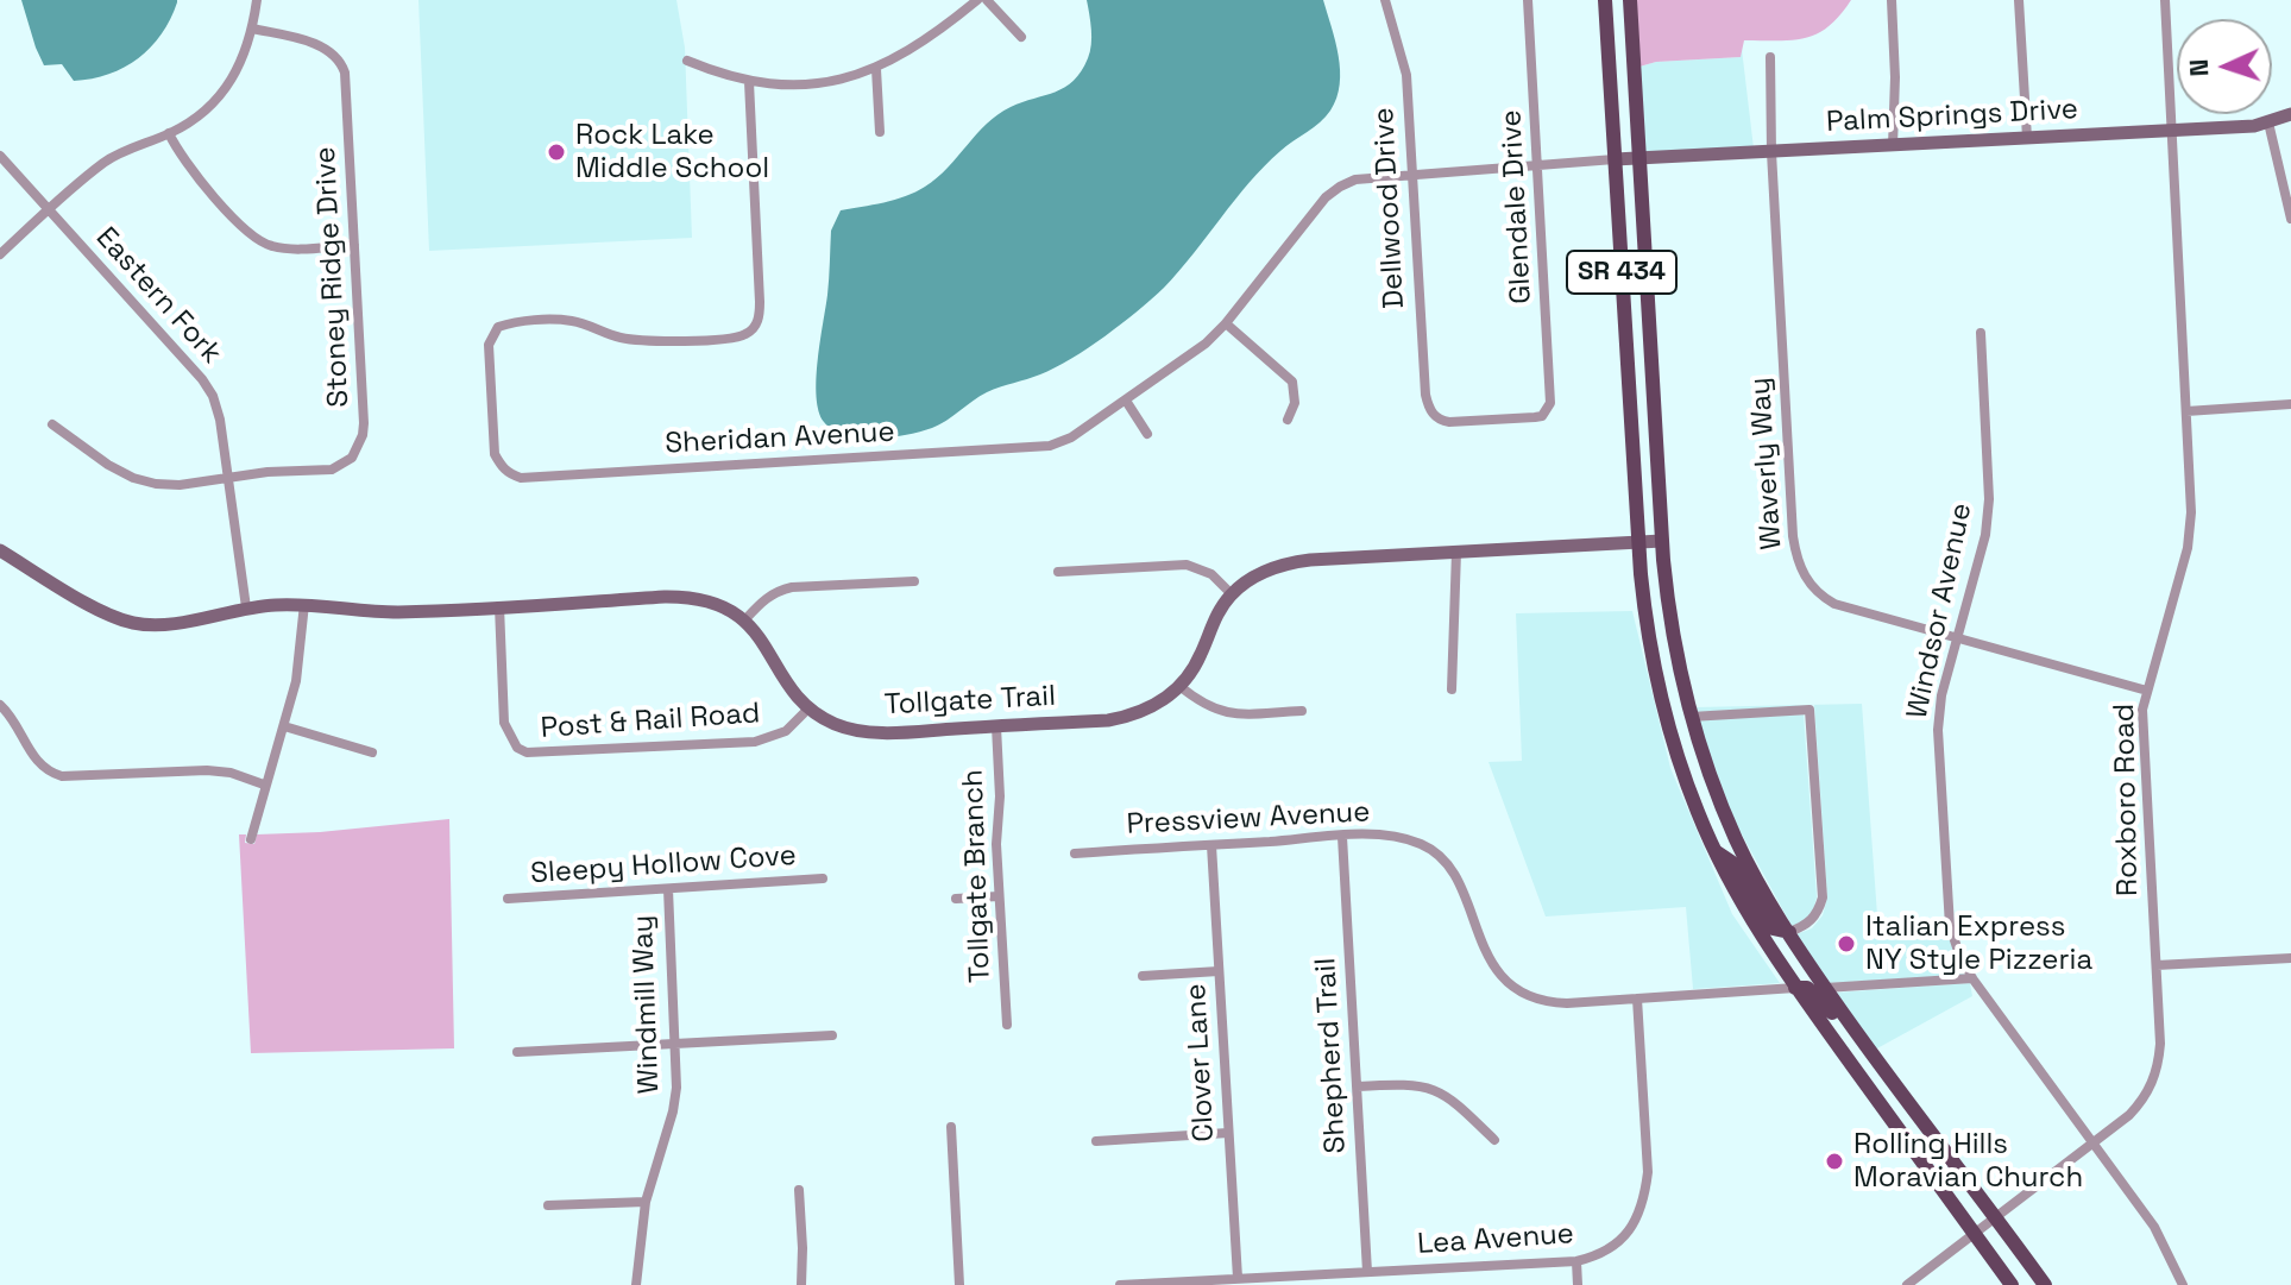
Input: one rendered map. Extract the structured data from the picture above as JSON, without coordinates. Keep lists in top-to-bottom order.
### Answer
{
  "streets": {
    "main road": ["SR 434"],
    "street": [
      "Palm Springs Drive",
      "Glendale Drive",
      "Dellwood Drive",
      "Stoney Ridge Drive",
      "Eastern Fork",
      "Sheridan Avenue",
      "Waverly Way",
      "Windsor Avenue",
      "Tollgate Trail",
      "Post & Rail Road",
      "Roxboro Road",
      "Pressview Avenue",
      "Sleepy Hollow Cove",
      "Tollgate Branch",
      "Windmill Way",
      "Shepherd Trail",
      "Clover Lane",
      "Lea Avenue"
    ]
  },
  "crossings": [
    ["Palm Springs Drive", "SR 434"],
    ["Palm Springs Drive", "Sheridan Avenue"],
    ["Palm Springs Drive", "Waverly Way"],
    ["Palm Springs Drive", "Roxboro Road"],
    ["Glendale Drive", "Dellwood Drive"],
    ["Glendale Drive", "Sheridan Avenue"],
    ["Dellwood Drive", "Sheridan Avenue"],
    ["SR 434", "Sheridan Avenue"],
    ["SR 434", "Tollgate Trail"],
    ["SR 434", "Roxboro Road"],
    ["SR 434", "Pressview Avenue"],
    ["Stoney Ridge Drive", "Eastern Fork"],
    ["Waverly Way", "Windsor Avenue"],
    ["Waverly Way", "Roxboro Road"],
    ["Windsor Avenue", "Roxboro Road"],
    ["Tollgate Trail", "Post & Rail Road"],
    ["Tollgate Trail", "Tollgate Branch"],
    ["Pressview Avenue", "Shepherd Trail"],
    ["Pressview Avenue", "Clover Lane"],
    ["Pressview Avenue", "Lea Avenue"],
    ["Sleepy Hollow Cove", "Windmill Way"],
    ["Shepherd Trail", "Lea Avenue"],
    ["Clover Lane", "Lea Avenue"]
  ],
  "places": ["Rock Lake Middle School", "Italian Express NY Style Pizzeria", "Rolling Hills Moravian Church"],
  "north": "left"
}
